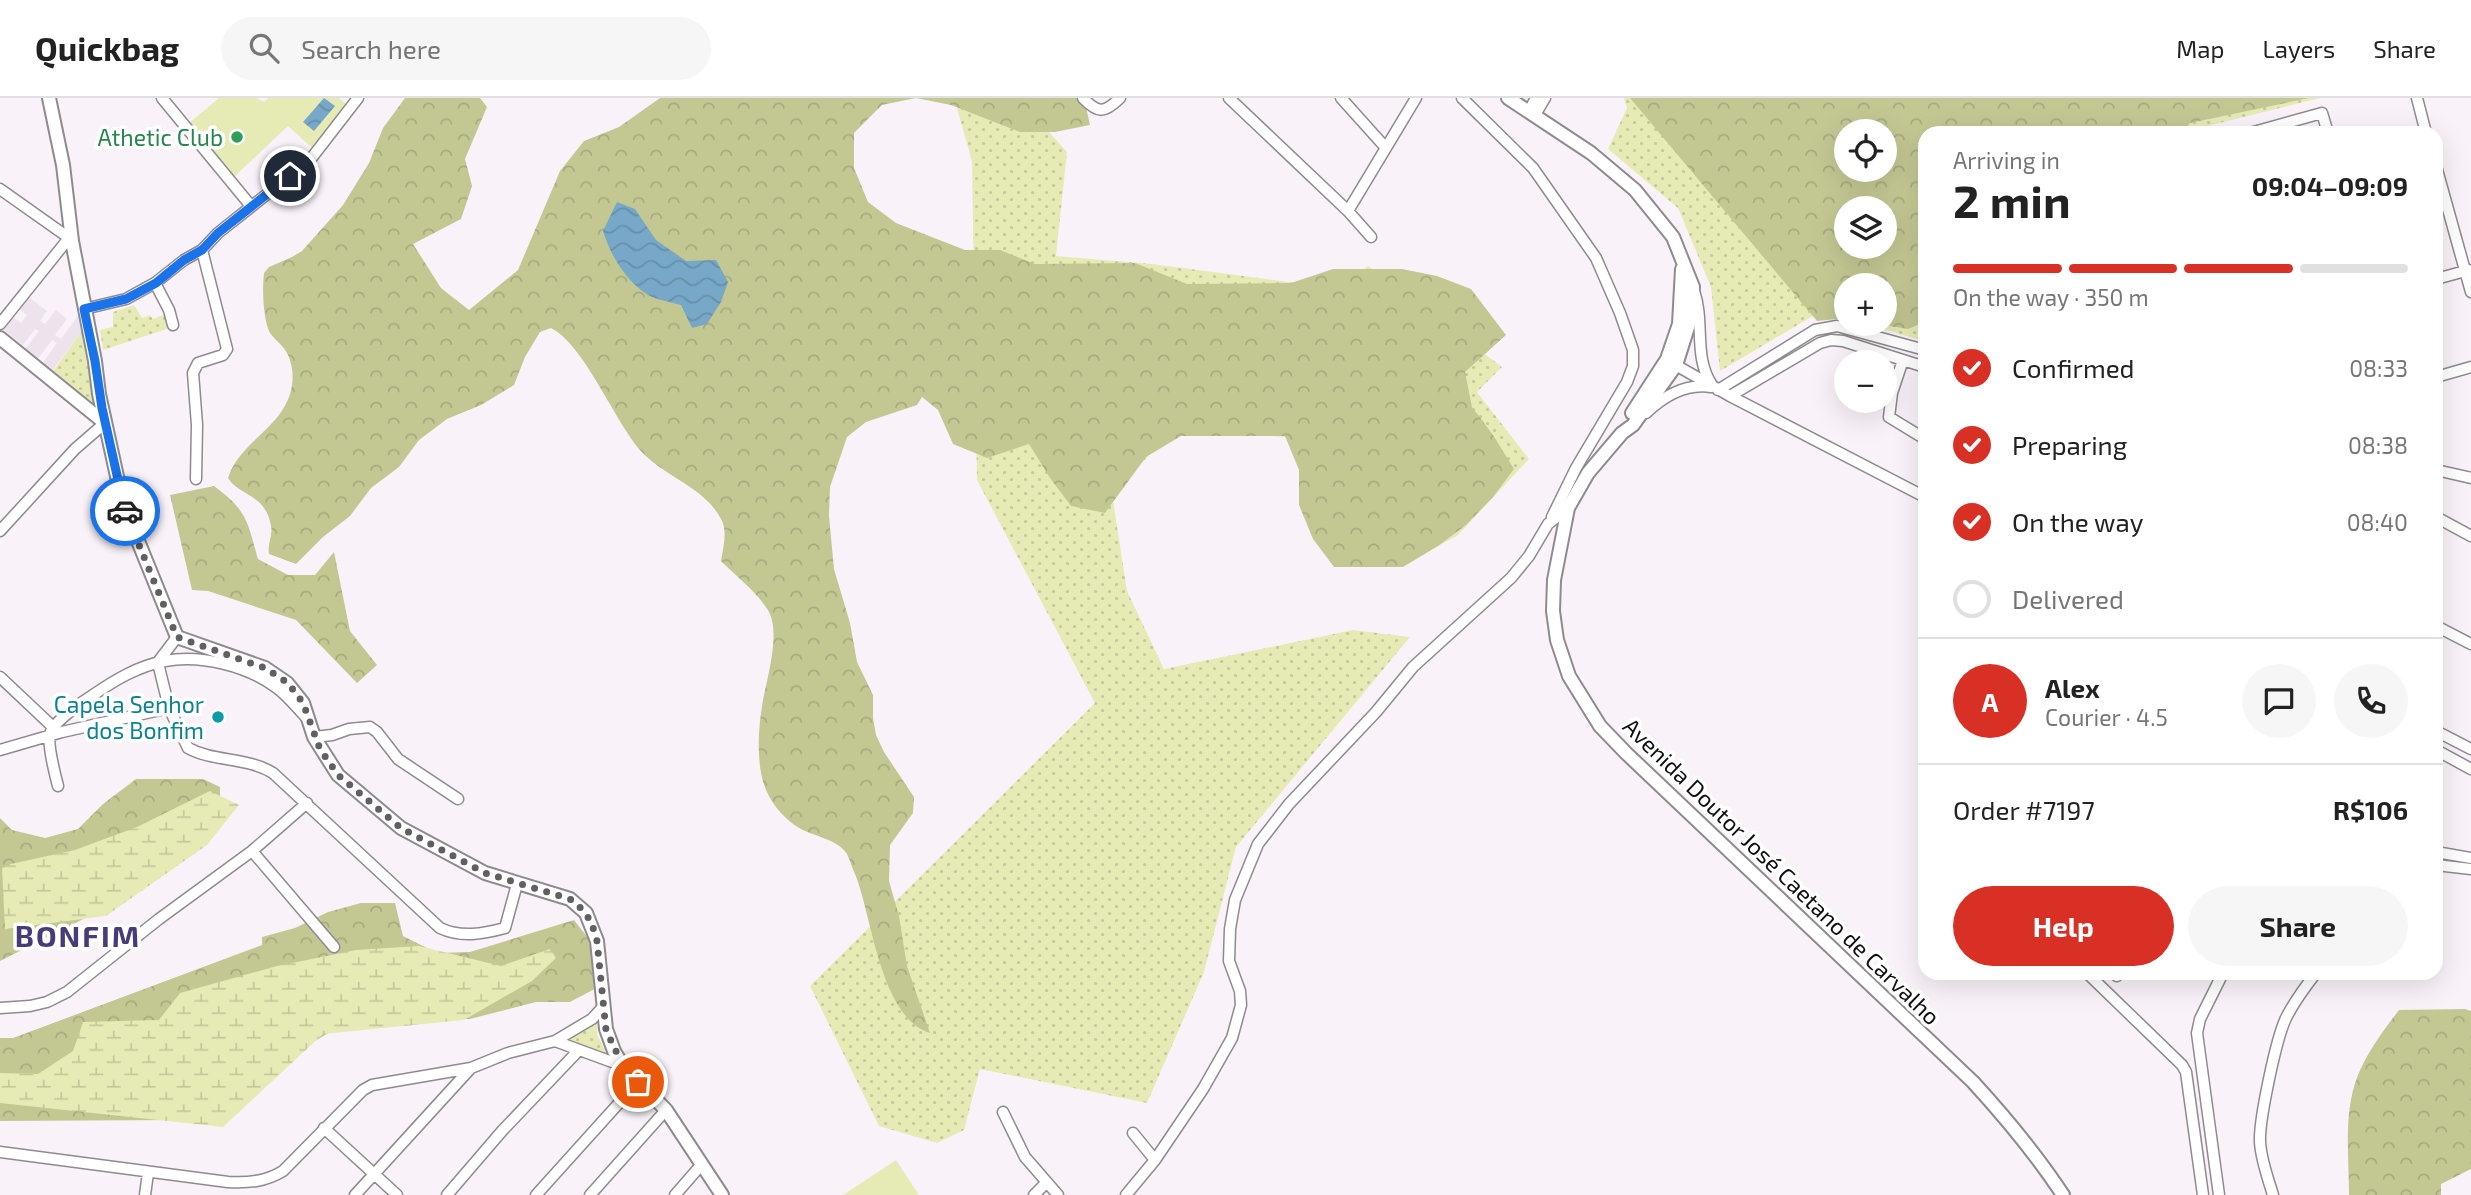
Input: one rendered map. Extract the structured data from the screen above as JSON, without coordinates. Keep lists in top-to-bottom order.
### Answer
{
  "streets": {
    "main road": ["Avenida Doutor José Caetano de Carvalho"]
  },
  "districts": ["BONFIM"],
  "places": ["Athetic Club", "Capela Senhor dos Bonfim"],
  "page": {
    "header": "Quickbag",
    "search": "Search here",
    "nav": ["Map", "Layers", "Share"],
    "map_buttons": ["+", "−"],
    "heading": ["2 min", "Arriving in", "09:04–09:09"],
    "panel": [
      "Alex",
      "Courier · 4.5",
      "Order #7197",
      "R$106"
    ],
    "bar": "On the way · 350 m",
    "list": [
      ["Confirmed", "08:33"],
      ["Preparing", "08:38"],
      ["On the way", "08:40"],
      "Delivered"
    ],
    "round": "A",
    "buttons": ["Help", "Share"]
  }
}
